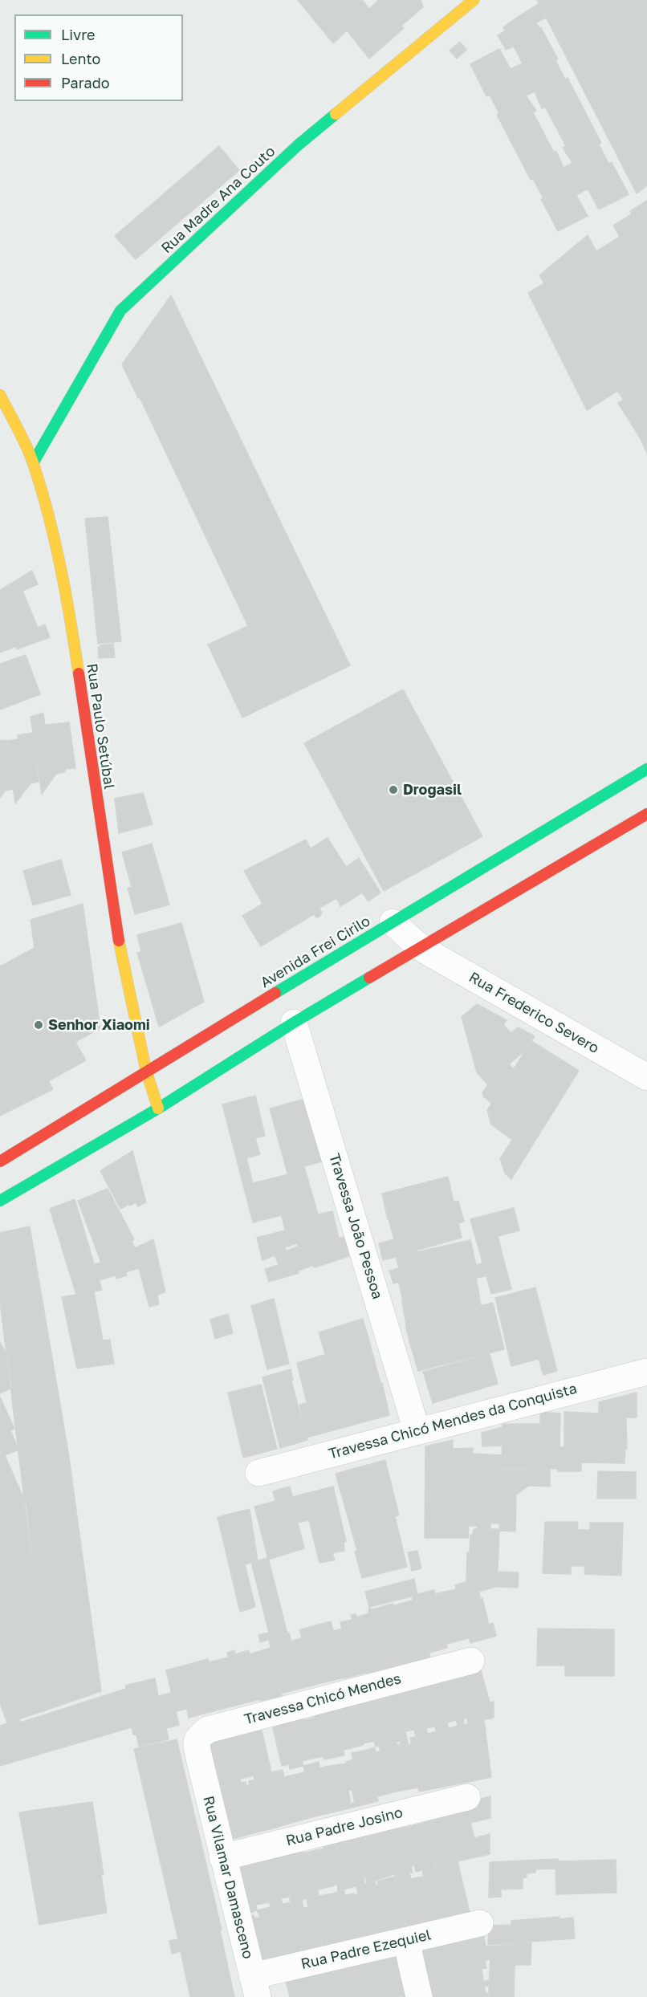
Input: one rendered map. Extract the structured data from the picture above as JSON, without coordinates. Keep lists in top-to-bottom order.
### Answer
{
  "streets": {
    "main road": ["Rua Madre Ana Couto", "Rua Paulo Setúbal", "Avenida Frei Cirilo"],
    "street": [
      "Rua Frederico Severo",
      "Travessa João Pessoa",
      "Travessa Chicó Mendes da Conquista",
      "Travessa Chicó Mendes",
      "Rua Padre Josino",
      "Rua Vilamar Damasceno",
      "Rua Padre Ezequiel"
    ]
  },
  "crossings": [
    ["Rua Madre Ana Couto", "Rua Paulo Setúbal"],
    ["Rua Paulo Setúbal", "Avenida Frei Cirilo"],
    ["Avenida Frei Cirilo", "Rua Frederico Severo"],
    ["Travessa João Pessoa", "Travessa Chicó Mendes da Conquista"],
    ["Travessa Chicó Mendes", "Rua Vilamar Damasceno"],
    ["Rua Padre Josino", "Rua Vilamar Damasceno"],
    ["Rua Vilamar Damasceno", "Rua Padre Ezequiel"]
  ],
  "places": ["Drogasil", "Senhor Xiaomi"],
  "legend": ["Livre", "Lento", "Parado"]
}
